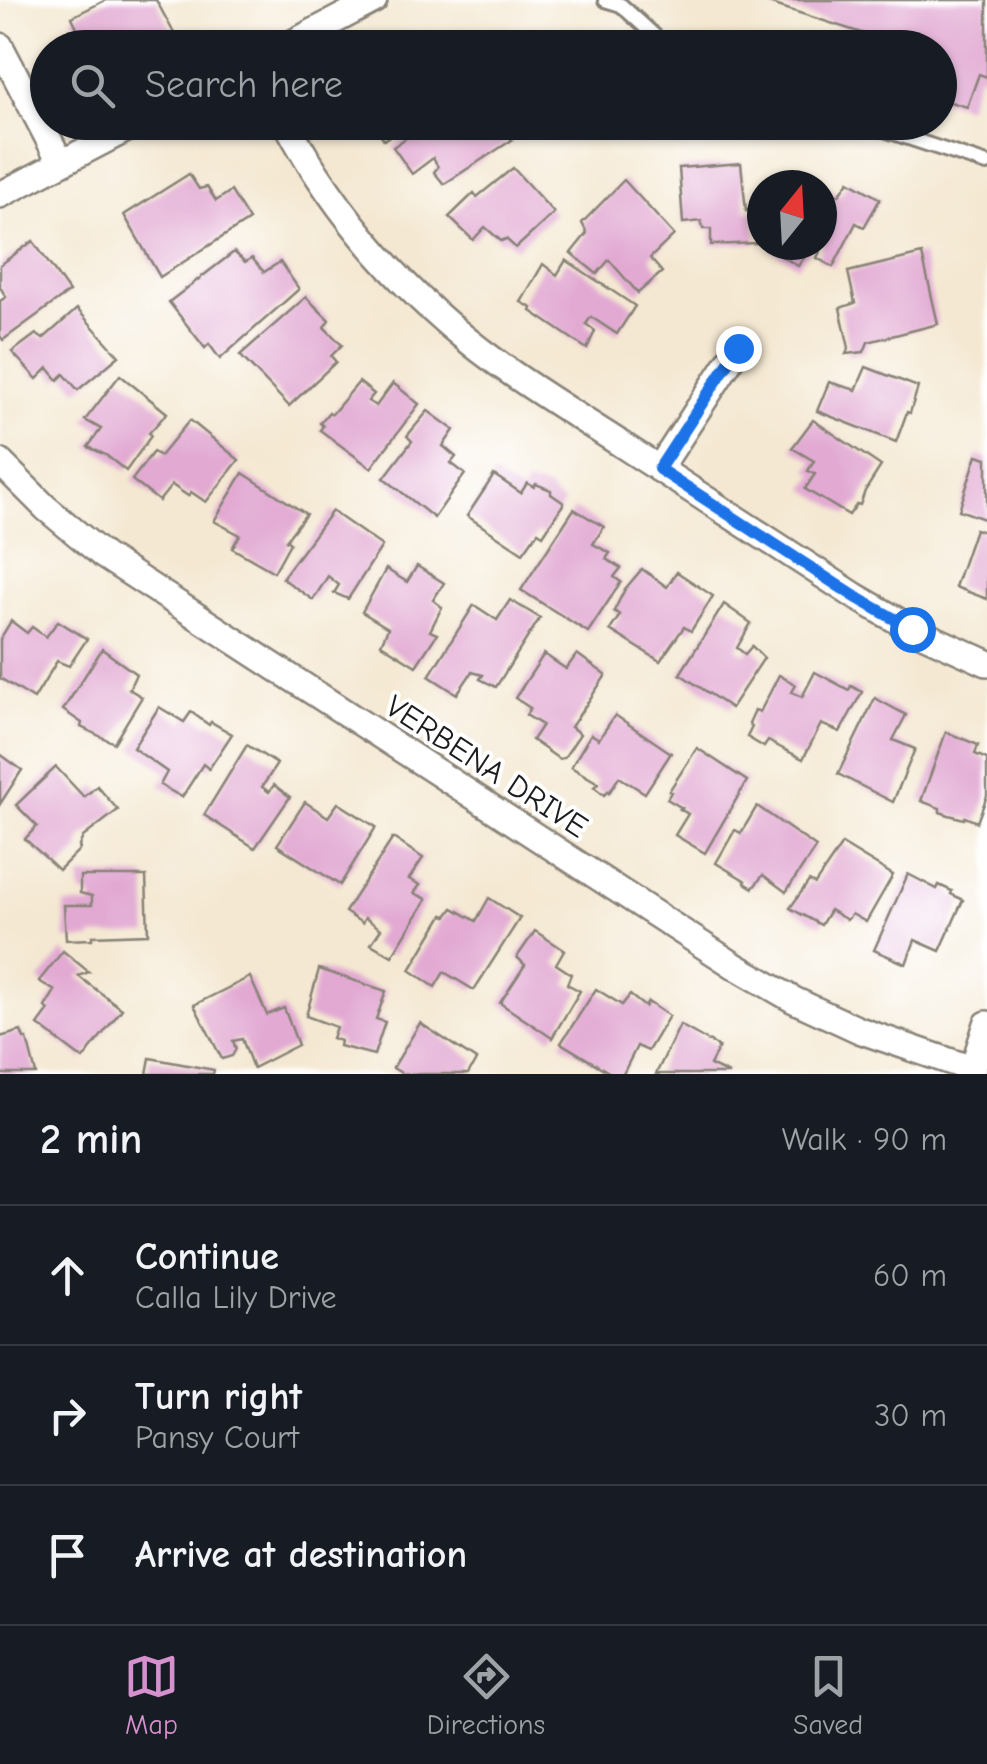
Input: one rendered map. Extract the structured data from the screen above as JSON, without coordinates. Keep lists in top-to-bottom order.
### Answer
{
  "streets": {
    "street": ["VERBENA DRIVE"]
  },
  "north": "top",
  "page": {
    "search": "Search here",
    "heading": ["2 min", "Walk · 90 m"],
    "list": [
      ["Continue", "Calla Lily Drive", "60 m"],
      ["Turn right", "Pansy Court", "30 m"],
      "Arrive at destination"
    ],
    "nav": ["Map", "Directions", "Saved"]
  }
}
